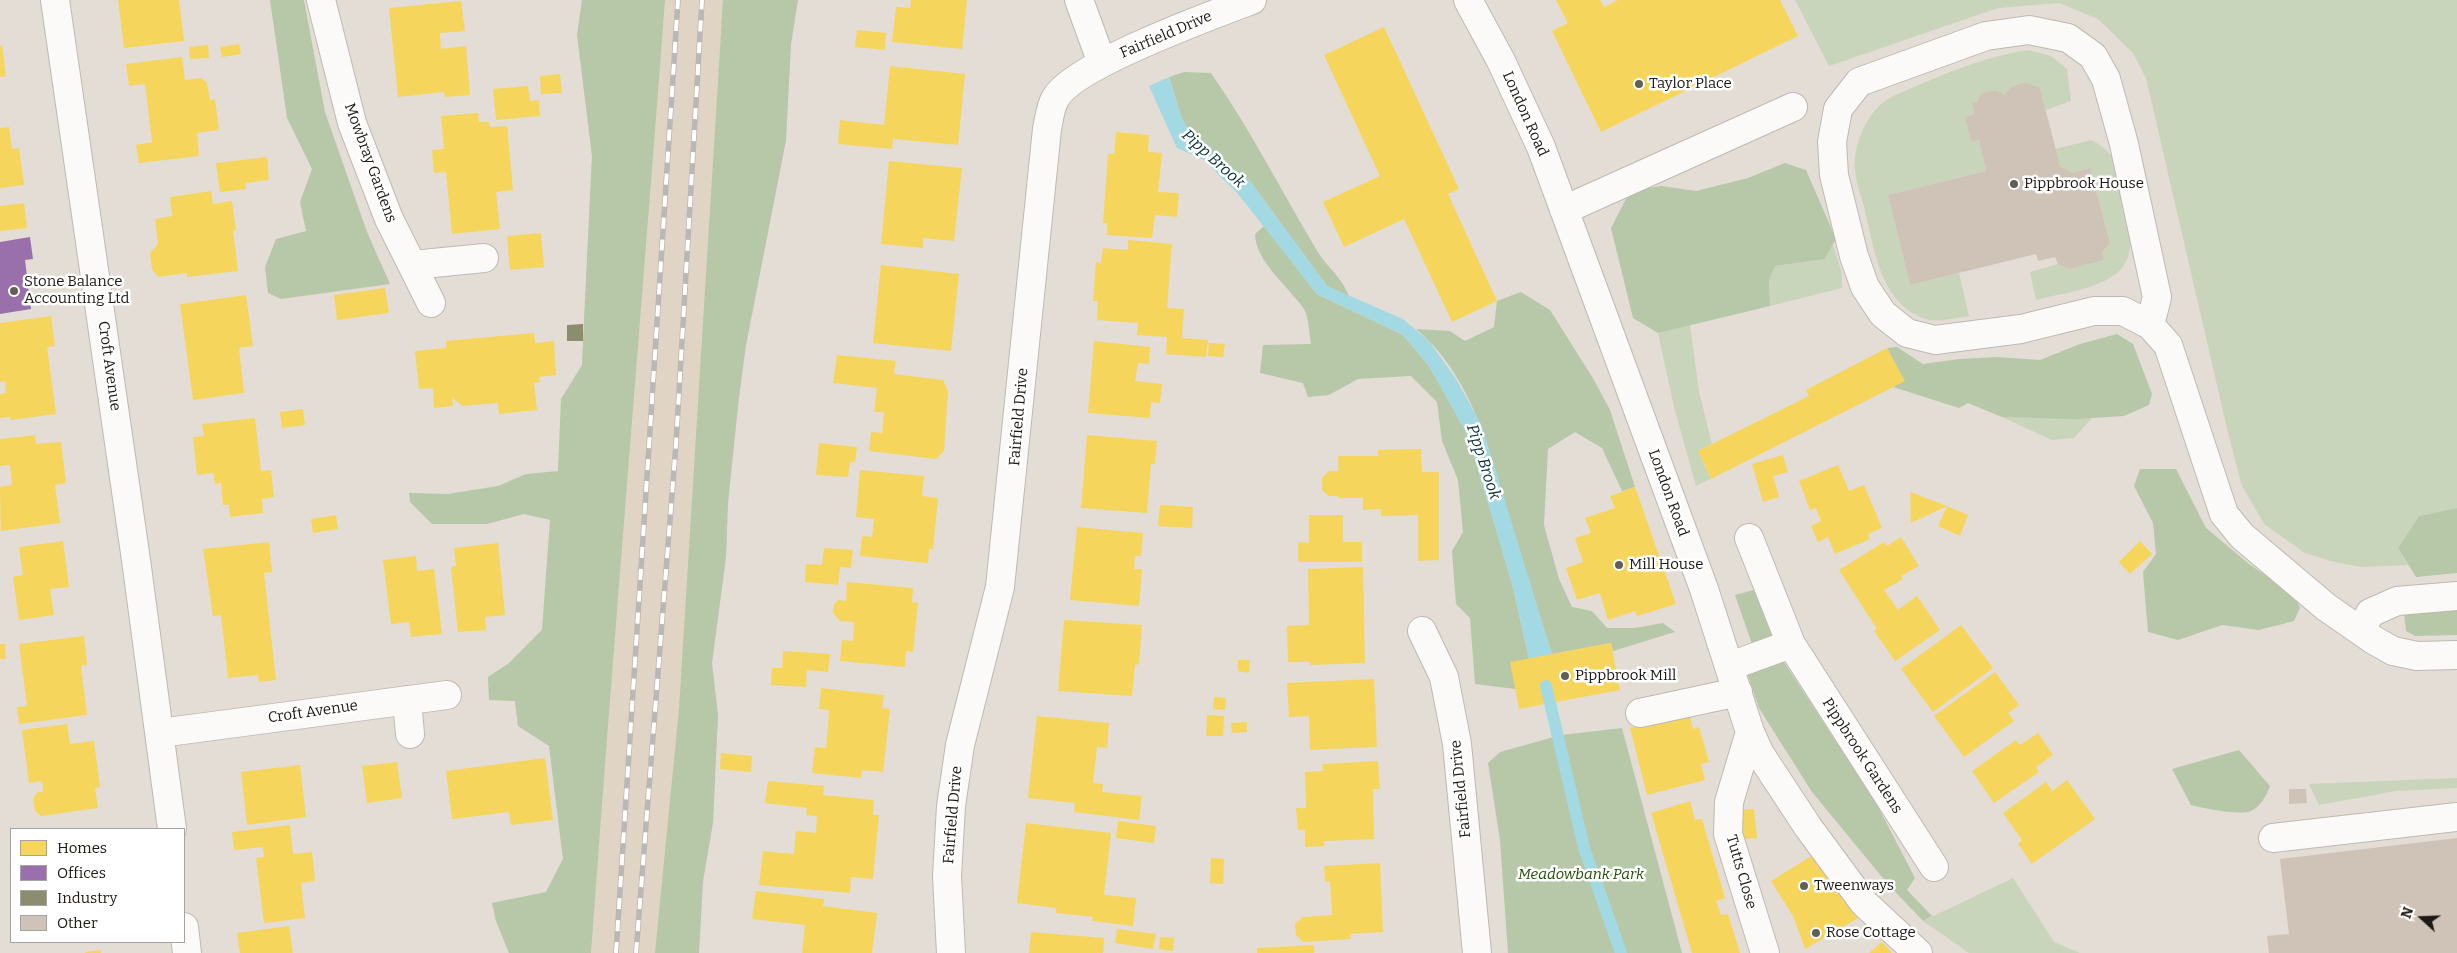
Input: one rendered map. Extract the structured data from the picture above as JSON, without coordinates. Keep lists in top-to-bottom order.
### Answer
{
  "streets": {
    "street": [
      "Fairfield Drive",
      "London Road",
      "Mowbray Gardens",
      "Croft Avenue",
      "Pippbrook Gardens",
      "Tutts Close"
    ]
  },
  "crossings": [
    ["London Road", "Tutts Close"]
  ],
  "water": ["Pipp Brook"],
  "parks": ["Meadowbank Park"],
  "places": [
    "Taylor Place",
    "Pippbrook House",
    "Stone Balance Accounting Ltd",
    "Mill House",
    "Pippbrook Mill",
    "Tweenways",
    "Rose Cottage"
  ],
  "legend": [
    "Homes",
    "Offices",
    "Industry",
    "Other"
  ],
  "north": "left"
}
